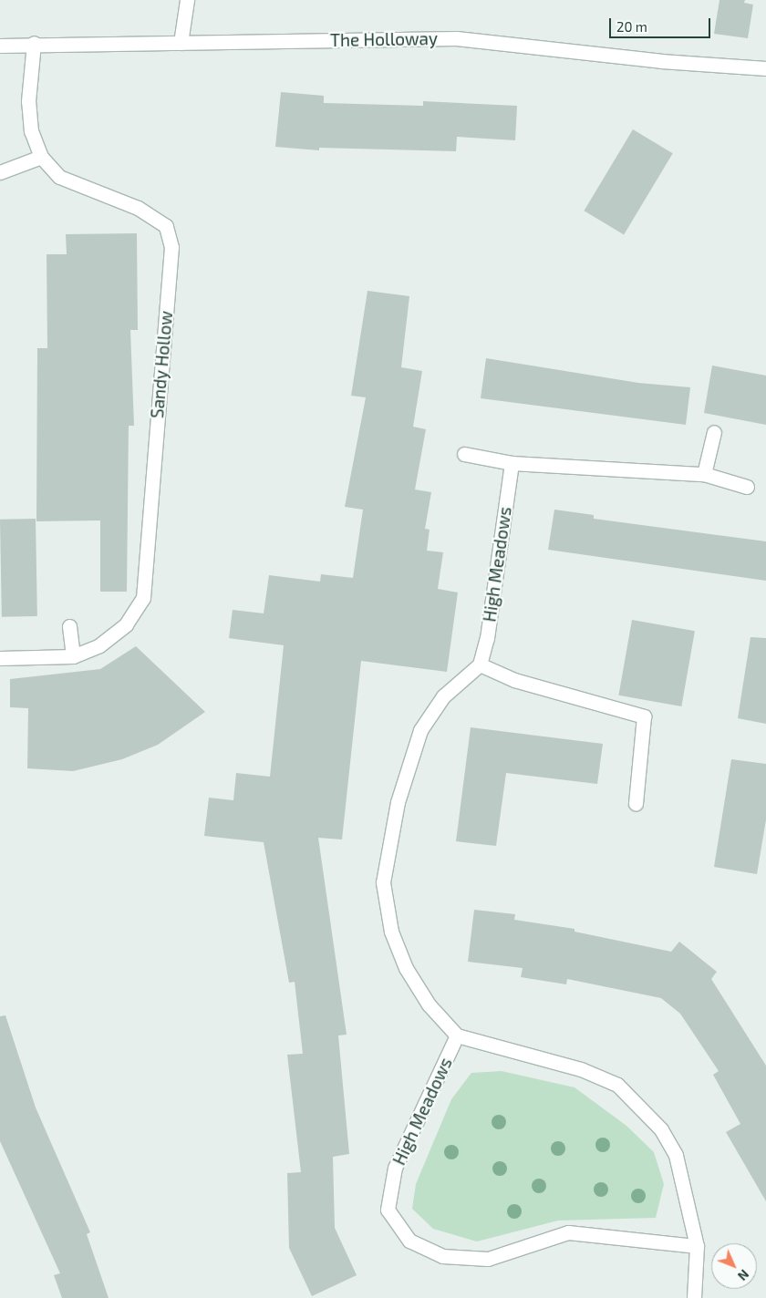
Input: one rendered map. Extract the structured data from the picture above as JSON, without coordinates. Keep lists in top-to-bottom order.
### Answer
{
  "streets": {
    "street": ["The Holloway", "Sandy Hollow", "High Meadows"]
  },
  "crossings": [
    ["The Holloway", "Sandy Hollow"]
  ],
  "scale_bar": "20 m",
  "north": "bottom right"
}
